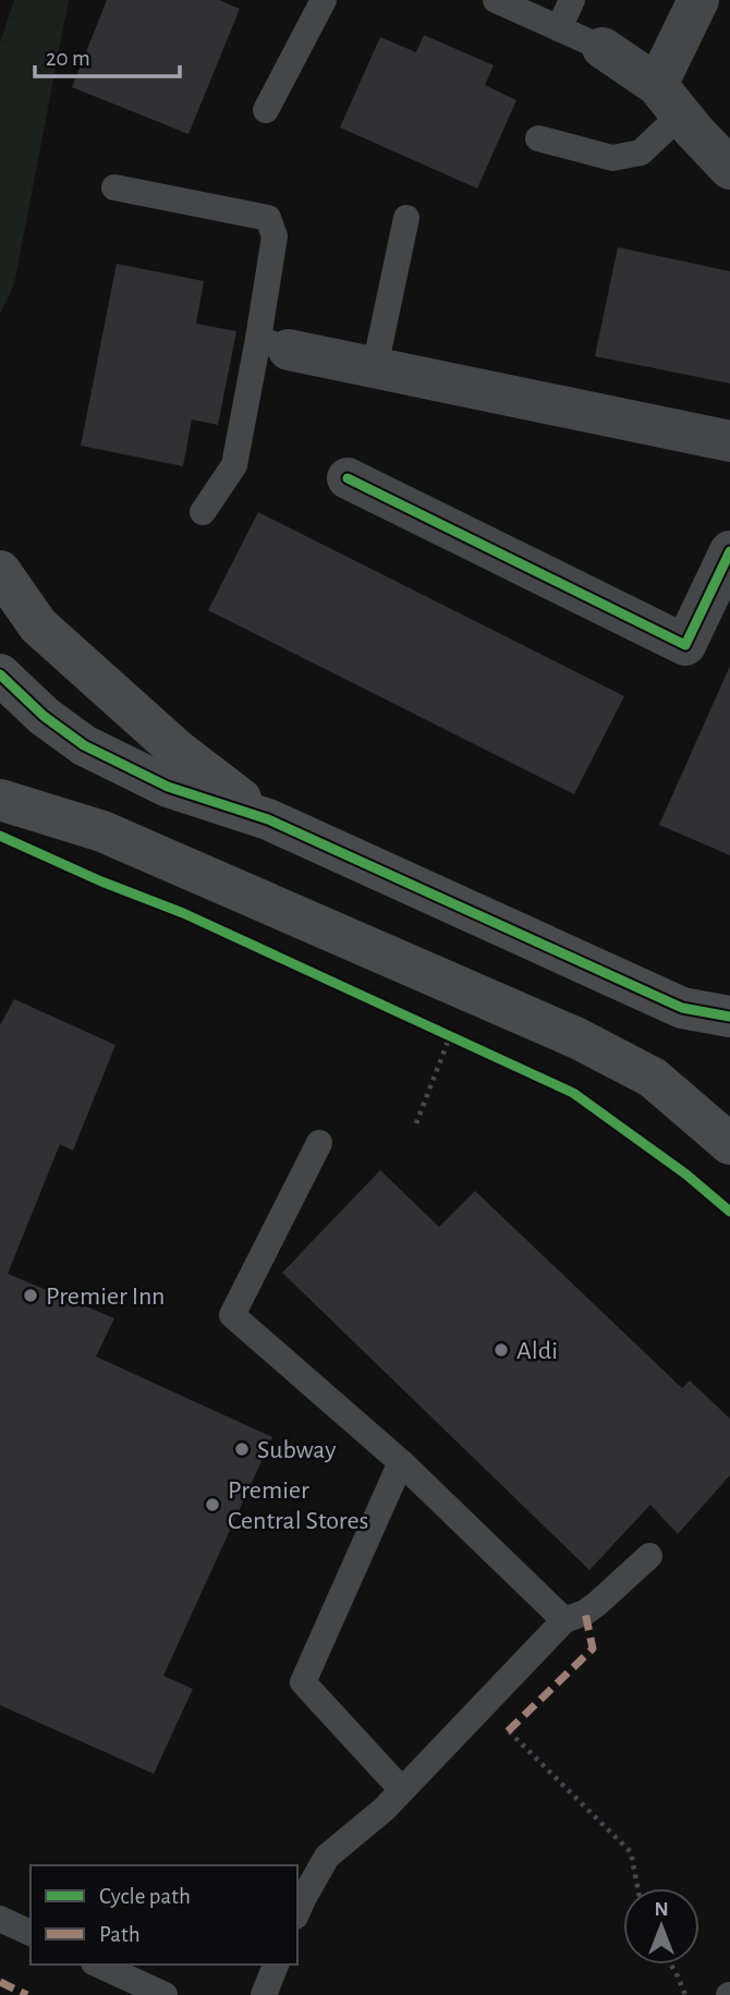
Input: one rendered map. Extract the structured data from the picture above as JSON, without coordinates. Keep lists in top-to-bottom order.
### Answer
{
  "places": [
    "Premier Inn",
    "Aldi",
    "Subway",
    "Premier Central Stores"
  ],
  "legend": ["Cycle path", "Path"],
  "scale_bar": "20 m",
  "north": "top"
}
